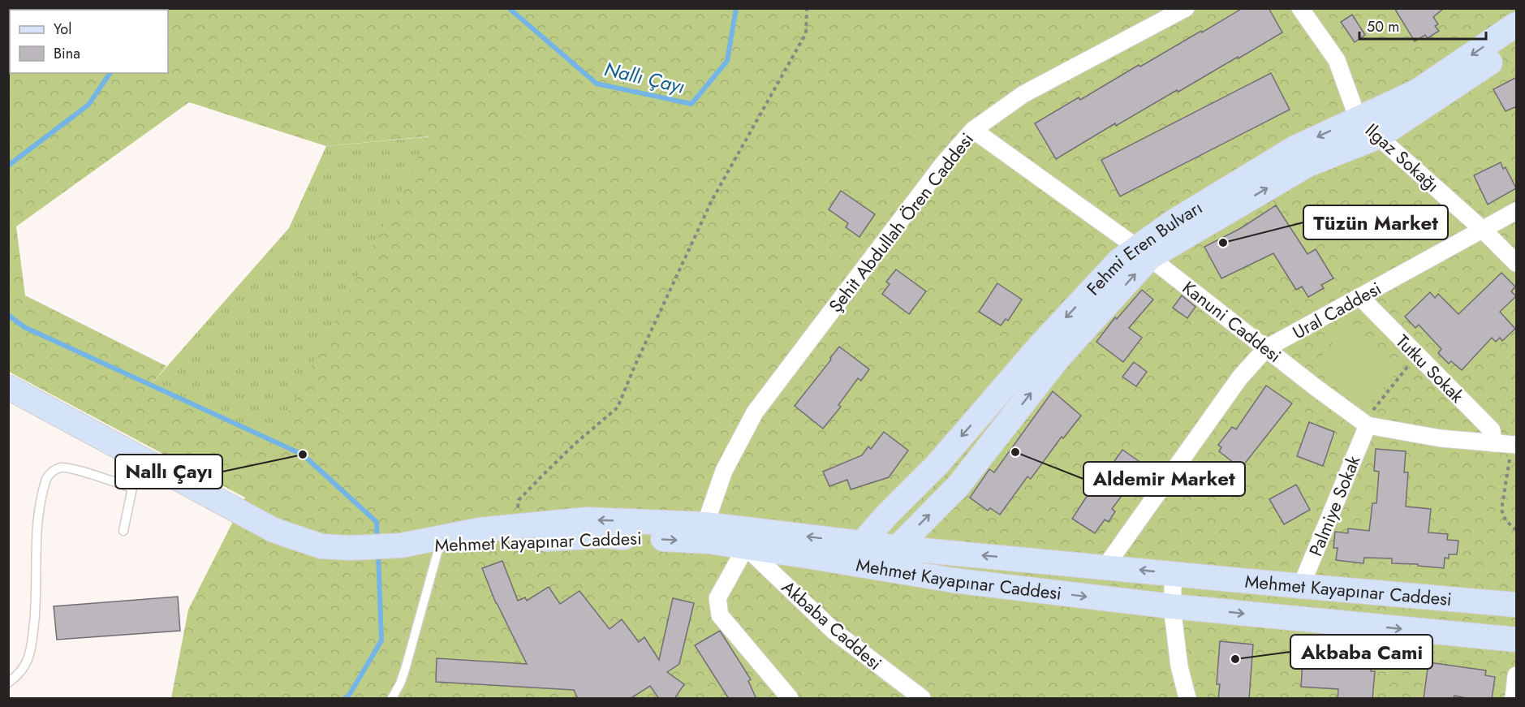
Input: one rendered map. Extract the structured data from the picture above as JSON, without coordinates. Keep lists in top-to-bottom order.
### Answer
{
  "streets": {
    "main road": ["Fehmi Eren Bulvarı", "Mehmet Kayapınar Caddesi"],
    "street": [
      "Ilgaz Sokağı",
      "Şehit Abdullah Ören Caddesi",
      "Ural Caddesi",
      "Kanuni Caddesi",
      "Tutku Sokak",
      "Palmiye Sokak",
      "Akbaba Caddesi"
    ]
  },
  "crossings": [
    ["Ilgaz Sokağı", "Fehmi Eren Bulvarı"],
    ["Ilgaz Sokağı", "Ural Caddesi"],
    ["Şehit Abdullah Ören Caddesi", "Kanuni Caddesi"],
    ["Şehit Abdullah Ören Caddesi", "Mehmet Kayapınar Caddesi"],
    ["Fehmi Eren Bulvarı", "Kanuni Caddesi"],
    ["Fehmi Eren Bulvarı", "Mehmet Kayapınar Caddesi"],
    ["Ural Caddesi", "Kanuni Caddesi"],
    ["Ural Caddesi", "Tutku Sokak"],
    ["Ural Caddesi", "Mehmet Kayapınar Caddesi"],
    ["Kanuni Caddesi", "Tutku Sokak"],
    ["Kanuni Caddesi", "Palmiye Sokak"],
    ["Palmiye Sokak", "Mehmet Kayapınar Caddesi"],
    ["Mehmet Kayapınar Caddesi", "Akbaba Caddesi"]
  ],
  "water": ["Nallı Çayı"],
  "places": [
    "Tüzün Market",
    "Aldemir Market",
    "Nallı Çayı",
    "Akbaba Cami"
  ],
  "legend": ["Yol", "Bina"],
  "scale_bar": "50 m"
}
